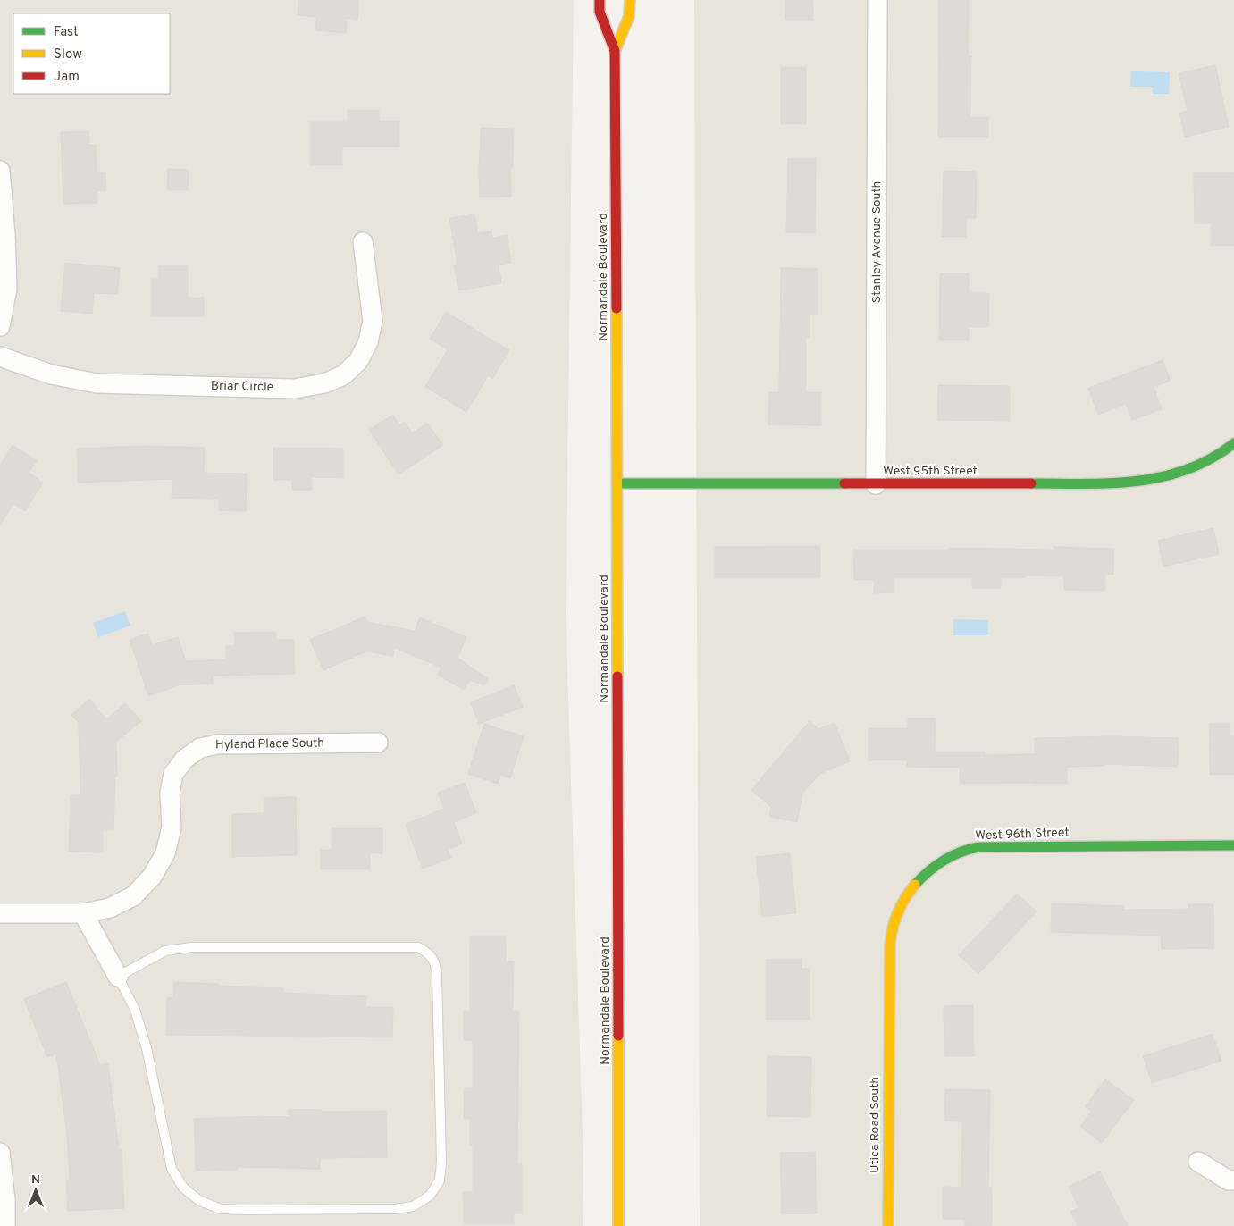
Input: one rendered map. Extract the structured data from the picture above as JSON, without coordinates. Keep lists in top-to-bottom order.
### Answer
{
  "streets": {
    "street": [
      "Stanley Avenue South",
      "Normandale Boulevard",
      "Briar Circle",
      "West 95th Street",
      "Hyland Place South",
      "West 96th Street",
      "Utica Road South"
    ]
  },
  "crossings": [
    ["Stanley Avenue South", "West 95th Street"],
    ["Normandale Boulevard", "West 95th Street"],
    ["West 96th Street", "Utica Road South"]
  ],
  "legend": ["Fast", "Slow", "Jam"],
  "north": "top"
}
